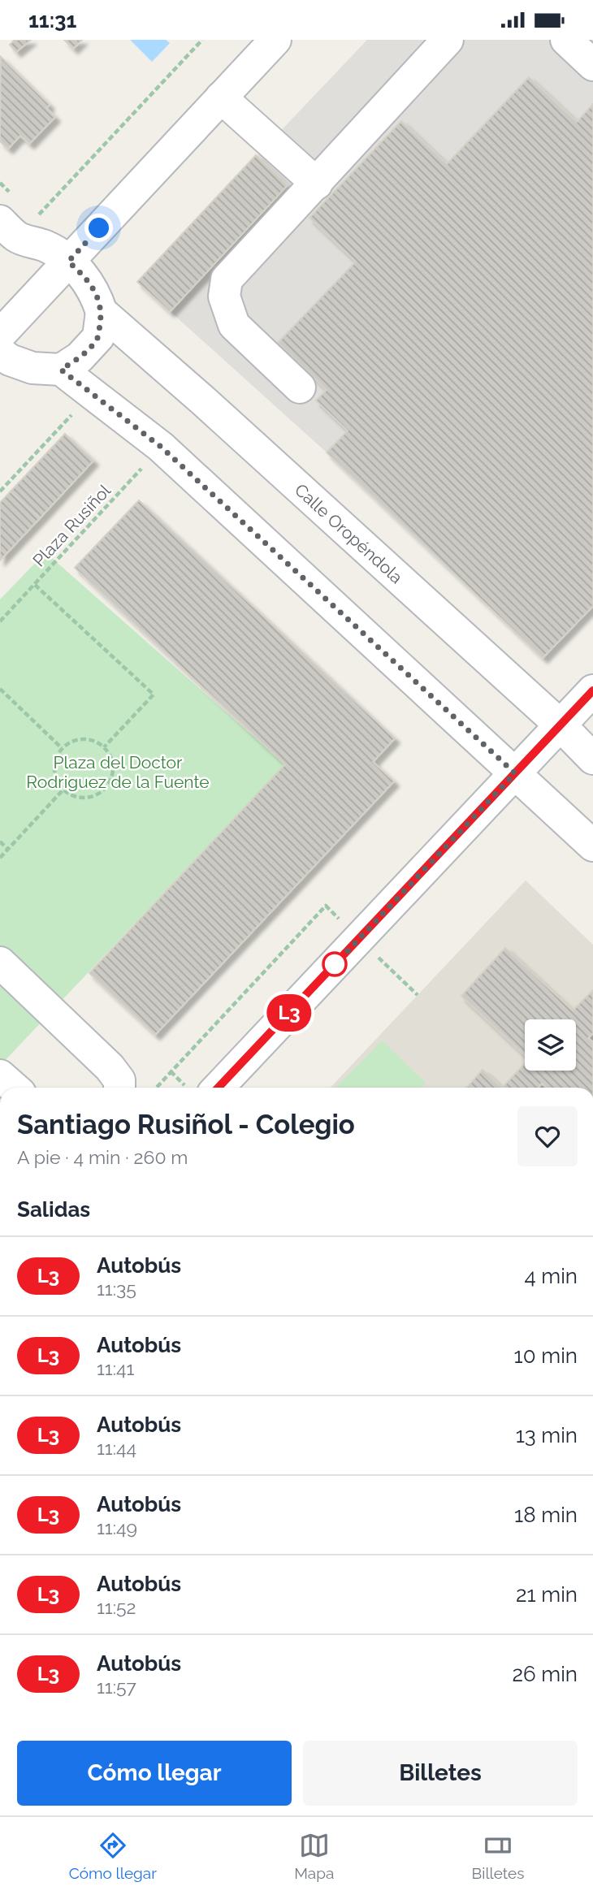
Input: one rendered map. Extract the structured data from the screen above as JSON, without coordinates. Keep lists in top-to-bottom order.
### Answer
{
  "streets": {
    "street": ["Calle Oropéndola"],
    "path": ["Plaza Rusiñol"]
  },
  "parks": ["Plaza del Doctor Rodriguez de la Fuente"],
  "lines": ["bus line L3"],
  "page": {
    "status": "11:31",
    "on_map": "L3",
    "heading": [
      ["Santiago Rusiñol - Colegio", "A pie · 4 min · 260 m"],
      "Salidas"
    ],
    "list": [
      {
        "mark": "L3",
        "name": "Autobús",
        "note": "11:35",
        "value": "4 min"
      },
      {
        "mark": "L3",
        "name": "Autobús",
        "note": "11:41",
        "value": "10 min"
      },
      {
        "mark": "L3",
        "name": "Autobús",
        "note": "11:44",
        "value": "13 min"
      },
      {
        "mark": "L3",
        "name": "Autobús",
        "note": "11:49",
        "value": "18 min"
      },
      {
        "mark": "L3",
        "name": "Autobús",
        "note": "11:52",
        "value": "21 min"
      },
      {
        "mark": "L3",
        "name": "Autobús",
        "note": "11:57",
        "value": "26 min"
      }
    ],
    "buttons": ["Cómo llegar", "Billetes"],
    "tabs": ["Cómo llegar", "Mapa", "Billetes"]
  }
}
